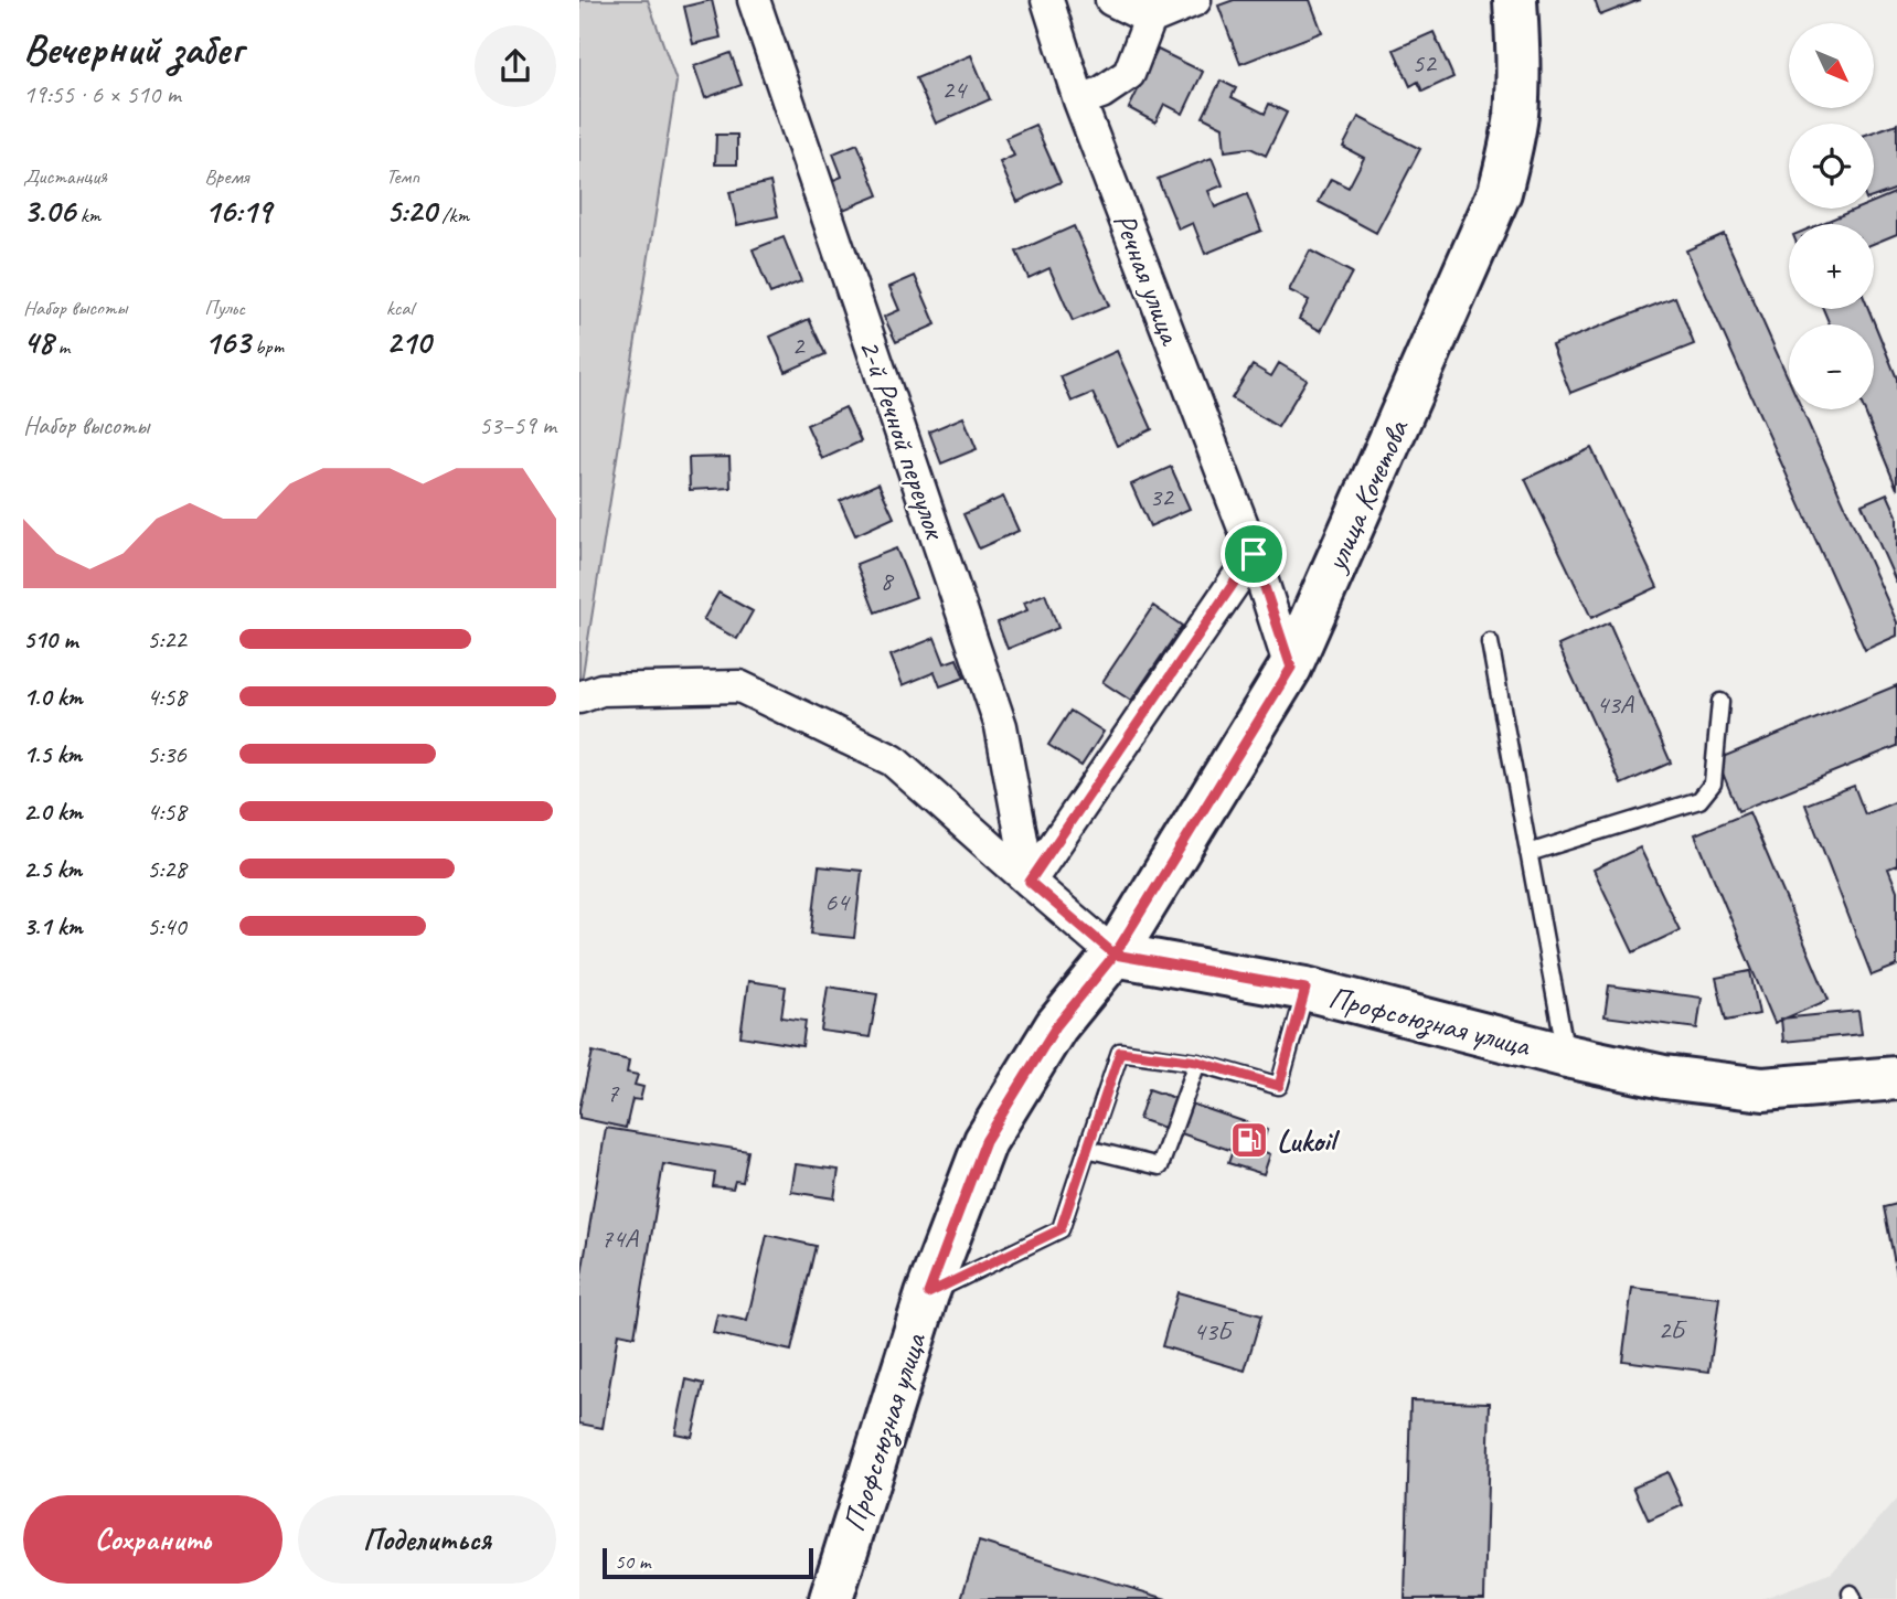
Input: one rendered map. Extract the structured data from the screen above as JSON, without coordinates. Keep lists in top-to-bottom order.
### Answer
{
  "streets": {
    "main road": ["улица Кочетова", "Профсоюзная улица"],
    "street": ["Речная улица", "2-й Речной переулок"]
  },
  "crossings": [
    ["Речная улица", "улица Кочетова"],
    ["улица Кочетова", "Профсоюзная улица"]
  ],
  "places": {
    "fuel station": ["Lukoil"]
  },
  "house_numbers": [
    "52",
    "24",
    "2",
    "32",
    "8",
    "43А",
    "64",
    "7",
    "74А",
    "2Б",
    "43Б"
  ],
  "scale_bar": "50 m",
  "north": "bottom right",
  "page": {
    "heading": ["Вечерний забег", "19:55 · 6 × 510 m"],
    "map_buttons": ["+", "−"],
    "stats": [
      ["Дистанция", "3.06 km"],
      ["Время", "16:19"],
      ["Темп", "5:20 /km"],
      ["Набор высоты", "48 m"],
      ["Пульс", "163 bpm"],
      ["kcal", "210"]
    ],
    "chart": ["Набор высоты", "53–59 m"],
    "list": [
      {
        "name": "510 m",
        "note": "5:22"
      },
      {
        "name": "1.0 km",
        "note": "4:58"
      },
      {
        "name": "1.5 km",
        "note": "5:36"
      },
      {
        "name": "2.0 km",
        "note": "4:58"
      },
      {
        "name": "2.5 km",
        "note": "5:28"
      },
      {
        "name": "3.1 km",
        "note": "5:40"
      }
    ],
    "buttons": ["Сохранить", "Поделиться"],
    "scale": "50 m"
  }
}
